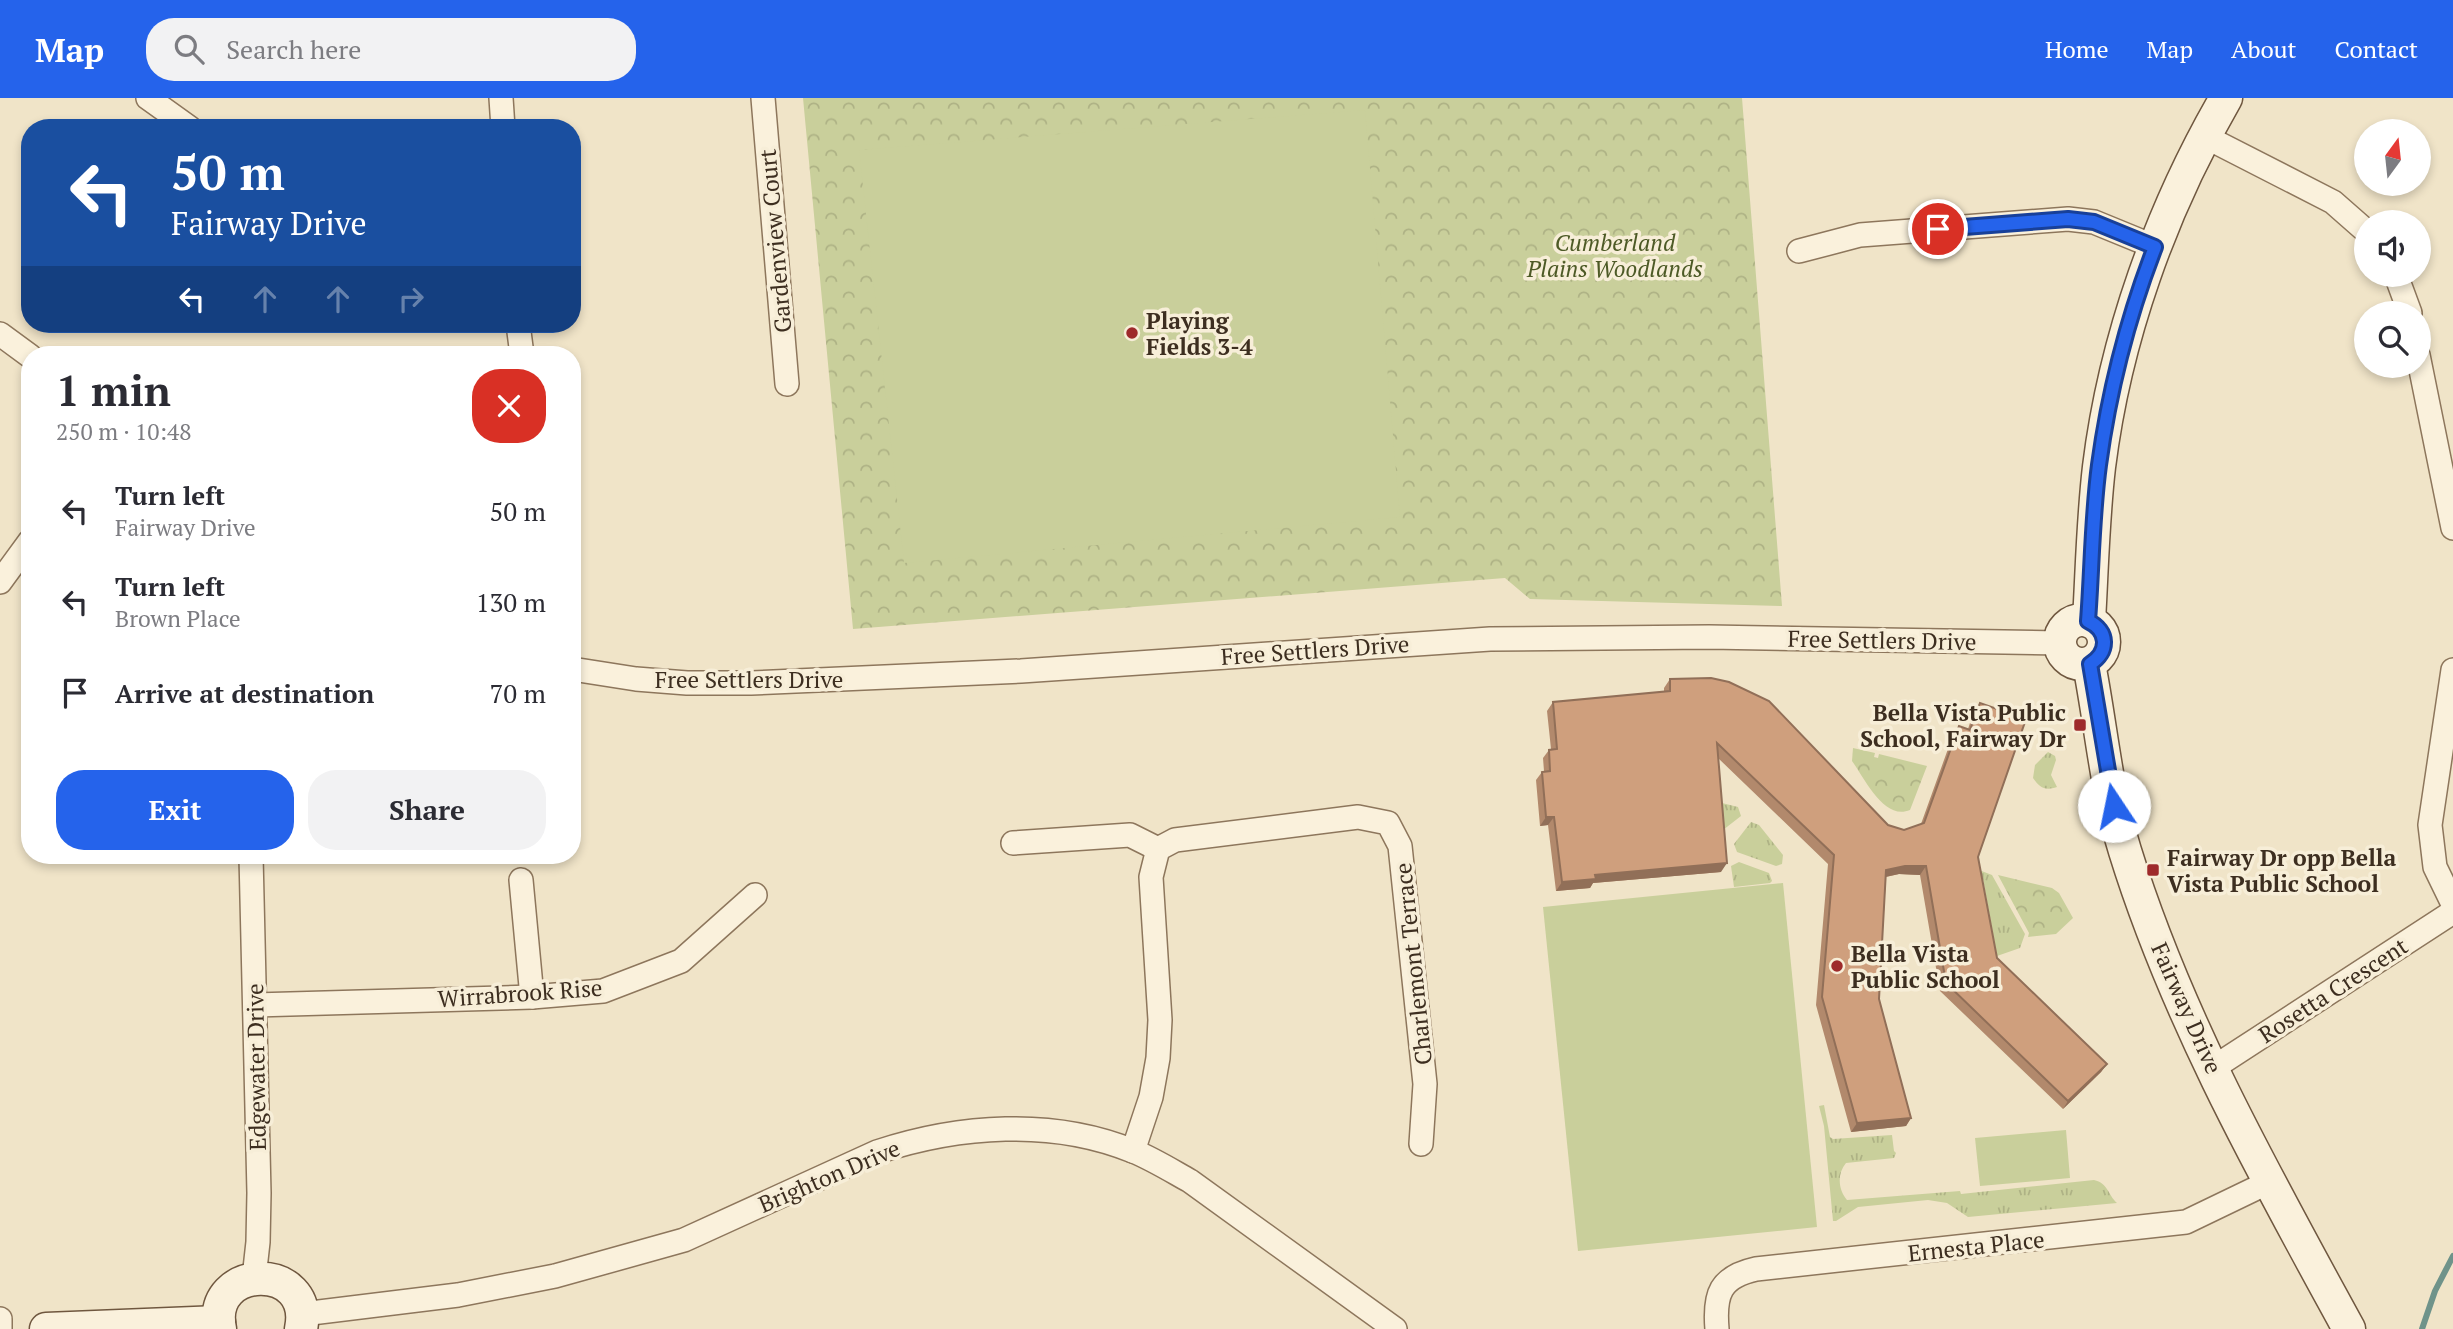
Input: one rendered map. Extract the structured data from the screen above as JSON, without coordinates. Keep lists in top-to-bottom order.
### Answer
{
  "streets": {
    "street": [
      "Gardenview Court",
      "Free Settlers Drive",
      "Charlemont Terrace",
      "Rosetta Crescent",
      "Wirrabrook Rise",
      "Fairway Drive",
      "Edgewater Drive",
      "Brighton Drive",
      "Ernesta Place"
    ]
  },
  "crossings": [
    ["Free Settlers Drive", "Fairway Drive"],
    ["Rosetta Crescent", "Fairway Drive"],
    ["Wirrabrook Rise", "Edgewater Drive"],
    ["Fairway Drive", "Ernesta Place"]
  ],
  "parks": ["Cumberland Plains Woodlands"],
  "places": {
    "other": ["Playing Fields 3-4", "Bella Vista Public School"],
    "transit": ["Bella Vista Public School, Fairway Dr", "Fairway Dr opp Bella Vista Public School"]
  },
  "north": "top",
  "page": {
    "header": "Map",
    "search": "Search here",
    "nav": [
      "Home",
      "Map",
      "About",
      "Contact"
    ],
    "turn": ["50 m", "Fairway Drive"],
    "heading": ["1 min", "250 m · 10:48"],
    "list": [
      {
        "name": "Turn left",
        "note": "Fairway Drive",
        "value": "50 m"
      },
      {
        "name": "Turn left",
        "note": "Brown Place",
        "value": "130 m"
      },
      {
        "name": "Arrive at destination",
        "value": "70 m"
      }
    ],
    "buttons": ["Exit", "Share"]
  }
}
